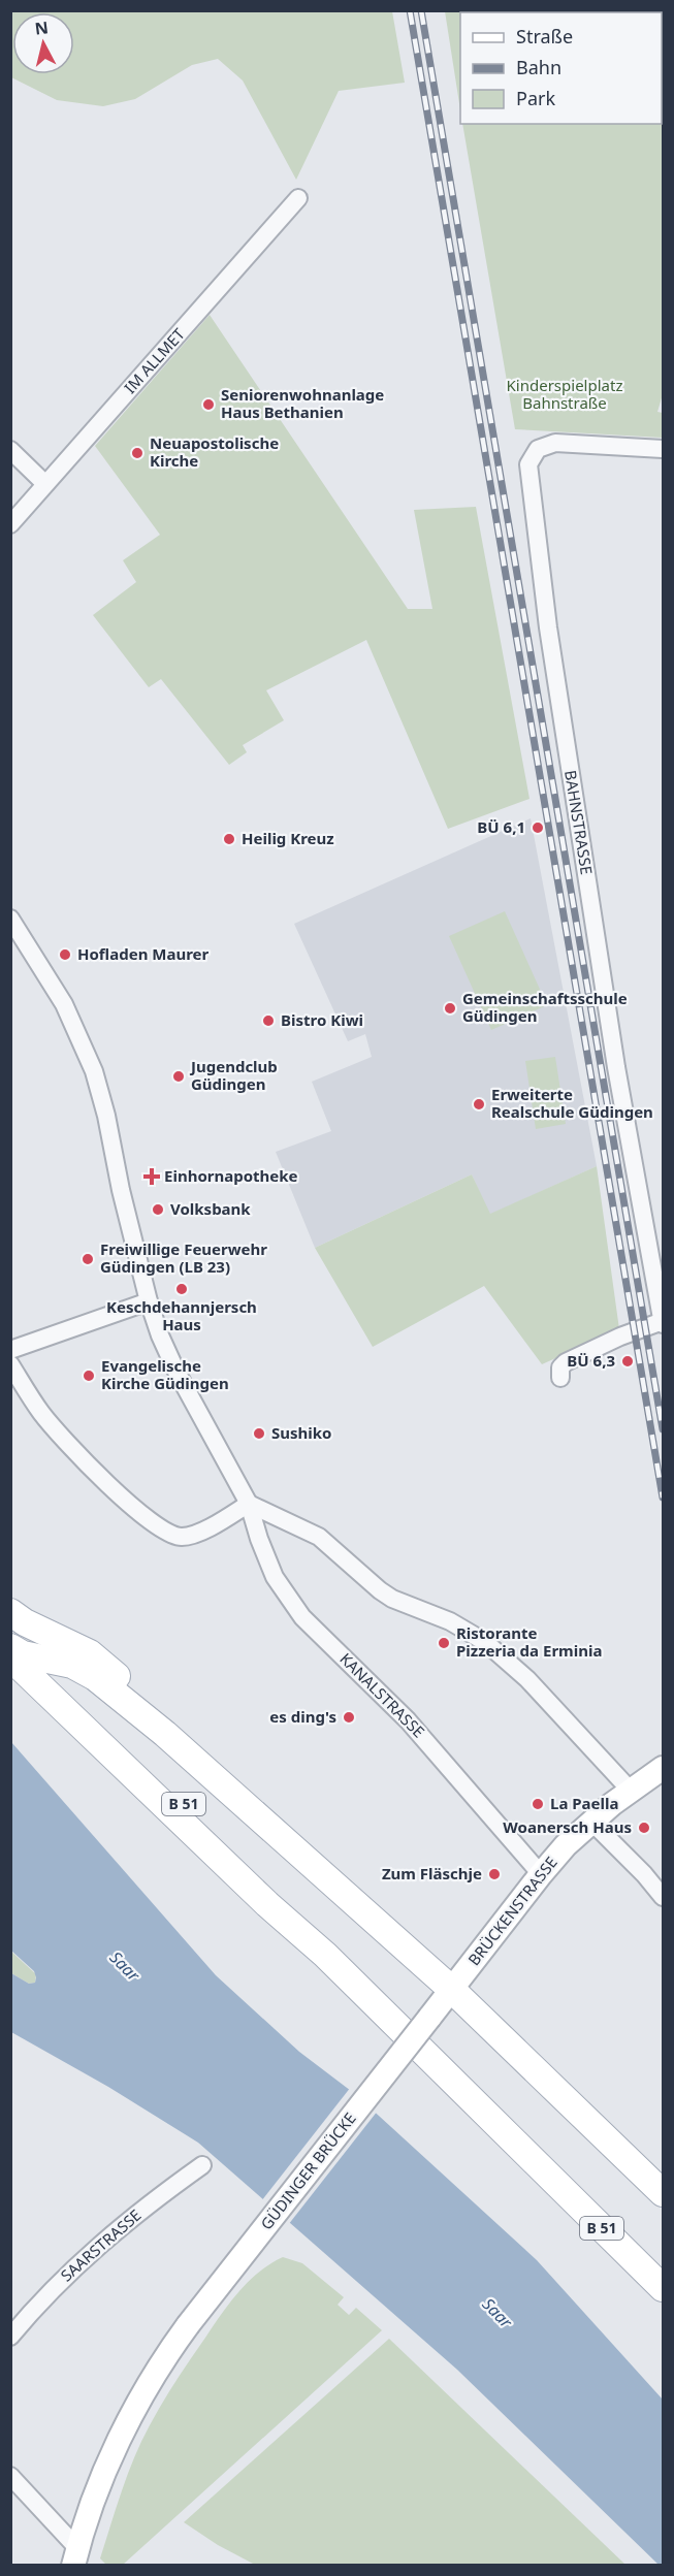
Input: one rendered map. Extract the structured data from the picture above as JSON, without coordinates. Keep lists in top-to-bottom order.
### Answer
{
  "streets": {
    "main road": ["B 51", "BRÜCKENSTRASSE", "GÜDINGER BRÜCKE"],
    "street": [
      "IM ALLMET",
      "BAHNSTRASSE",
      "KANALSTRASSE",
      "SAARSTRASSE"
    ]
  },
  "crossings": [
    ["KANALSTRASSE", "BRÜCKENSTRASSE"],
    ["BRÜCKENSTRASSE", "GÜDINGER BRÜCKE"]
  ],
  "water": ["Saar"],
  "parks": ["Kinderspielplatz Bahnstraße"],
  "places": {
    "other": [
      "Seniorenwohnanlage Haus Bethanien",
      "Neuapostolische Kirche",
      "BÜ 6,1",
      "Heilig Kreuz",
      "Hofladen Maurer",
      "Gemeinschaftsschule Güdingen",
      "Bistro Kiwi",
      "Jugendclub Güdingen",
      "Erweiterte Realschule Güdingen",
      "Volksbank",
      "Freiwillige Feuerwehr Güdingen (LB 23)",
      "Keschdehannjersch Haus",
      "BÜ 6,3",
      "Evangelische Kirche Güdingen",
      "Sushiko",
      "Ristorante Pizzeria da Erminia",
      "es ding's",
      "La Paella",
      "Woanersch Haus",
      "Zum Fläschje"
    ],
    "health": ["Einhornapotheke"]
  },
  "legend": ["Straße", "Bahn", "Park"],
  "north": "top"
}
